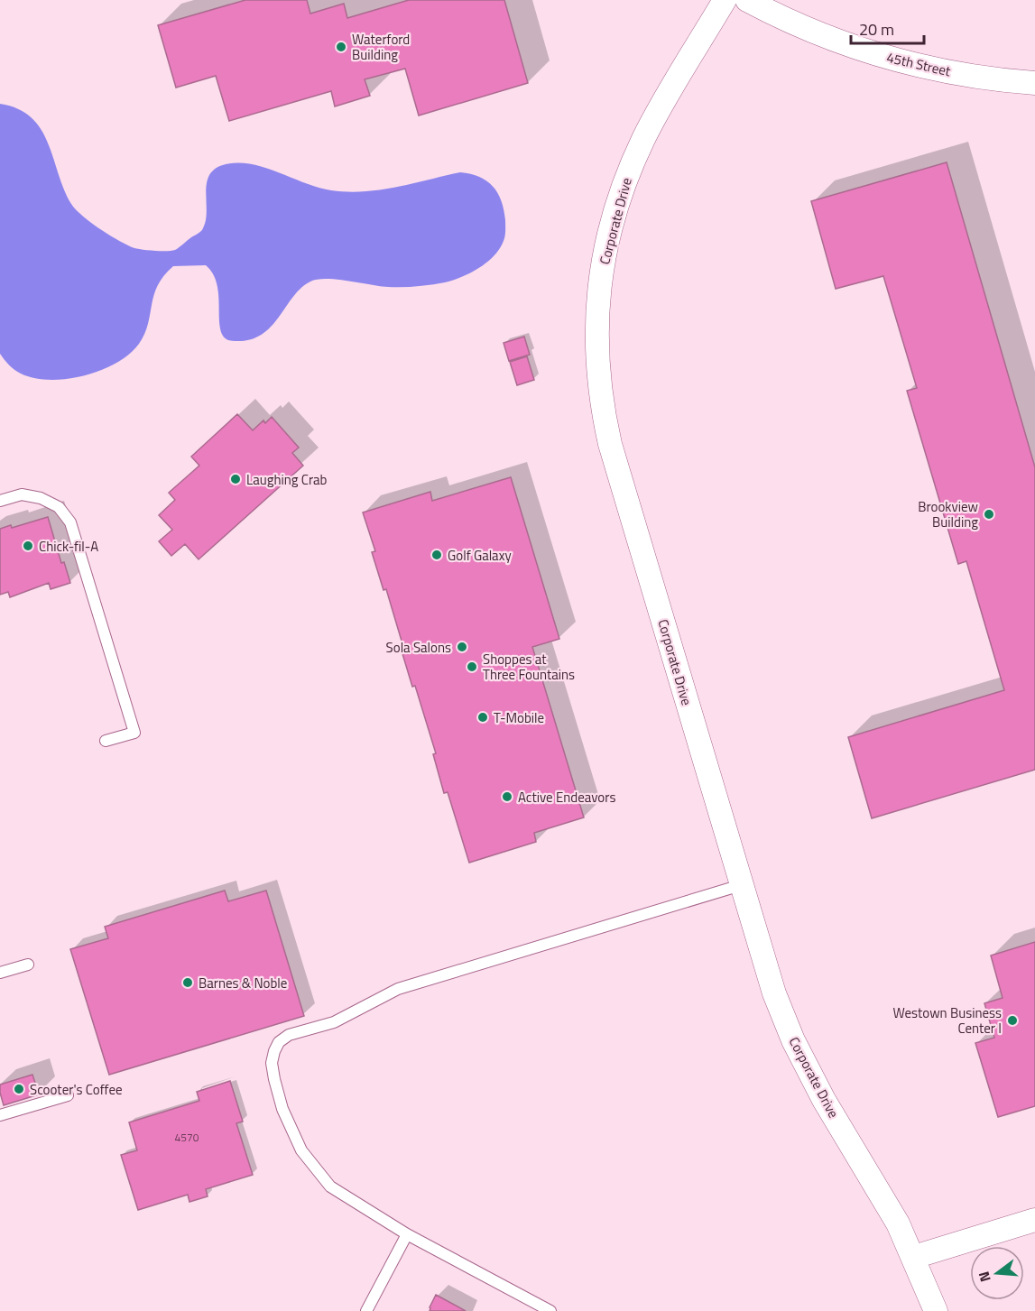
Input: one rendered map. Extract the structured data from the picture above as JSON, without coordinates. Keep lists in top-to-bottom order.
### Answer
{
  "streets": {
    "street": ["45th Street", "Corporate Drive"]
  },
  "places": [
    "Waterford Building",
    "Laughing Crab",
    "Brookview Building",
    "Chick-fil-A",
    "Golf Galaxy",
    "Sola Salons",
    "Shoppes at Three Fountains",
    "T-Mobile",
    "Active Endeavors",
    "Barnes & Noble",
    "Westown Business Center I",
    "Scooter's Coffee"
  ],
  "house_numbers": ["4570"],
  "scale_bar": "20 m",
  "north": "left"
}
